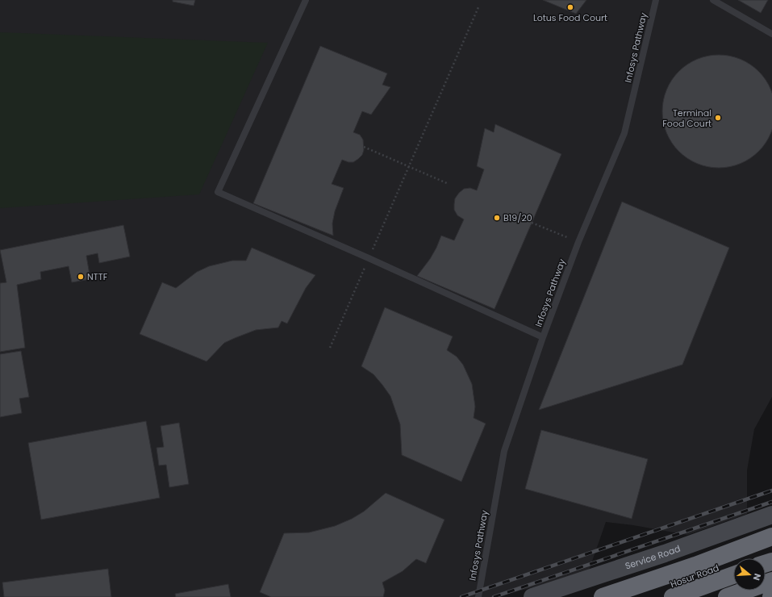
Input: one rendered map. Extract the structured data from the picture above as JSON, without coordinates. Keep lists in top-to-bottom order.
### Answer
{
  "streets": {
    "highway": ["Hosur Road"],
    "street": ["Service Road"],
    "lane": ["Infosys Pathway"]
  },
  "places": [
    "Lotus Food Court",
    "Terminal Food Court",
    "B19/20",
    "NTTF"
  ],
  "north": "right"
}
